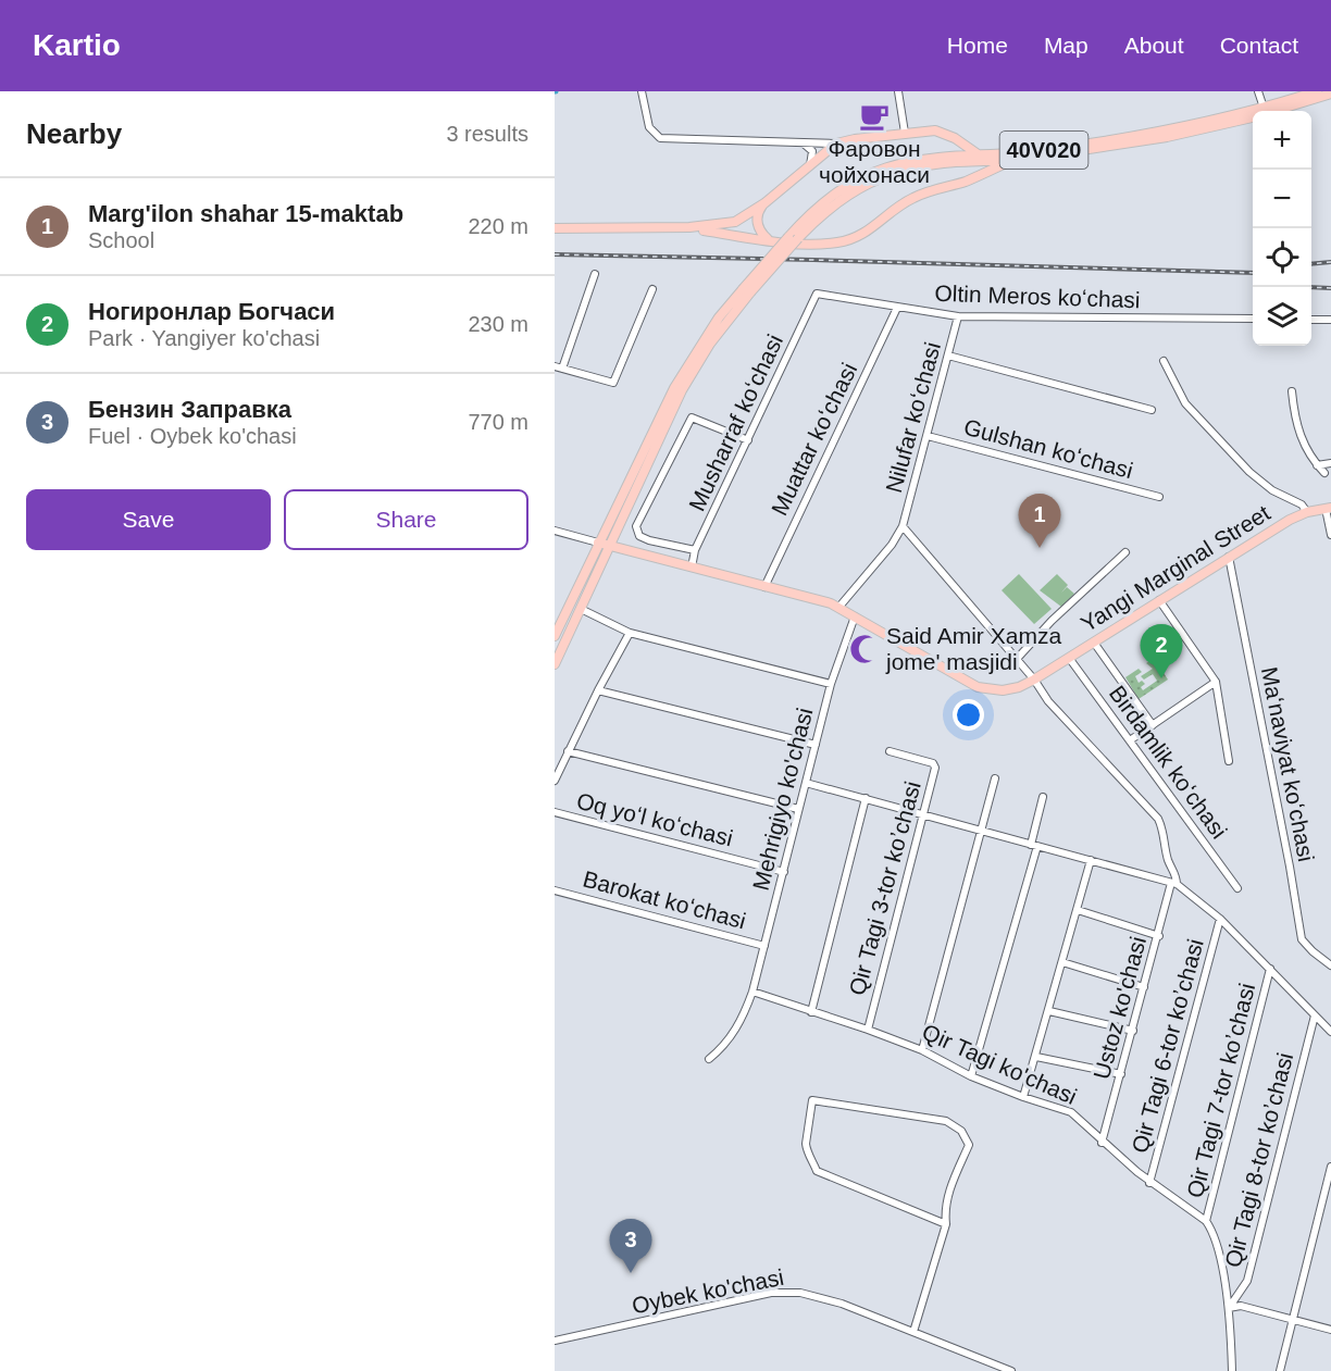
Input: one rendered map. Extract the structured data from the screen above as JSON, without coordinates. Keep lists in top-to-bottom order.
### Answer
{
  "streets": {
    "main road": ["40V020", "Yangi Marginal Street"],
    "street": [
      "Oltin Meros koʻchasi",
      "Nilufar koʻchasi",
      "Musharraf koʻchasi",
      "Muattar koʻchasi",
      "Gulshan koʻchasi",
      "Birdamlik koʻchasi",
      "Maʻnaviyat koʻchasi",
      "Mehrigiyo ko'chasi",
      "Oq yoʻl koʻchasi",
      "Qir Tagi 3-tor koʼchasi",
      "Barokat koʻchasi",
      "Ustoz ko'chasi",
      "Qir Tagi 6-tor koʼchasi",
      "Qir Tagi ko'chasi",
      "Qir Tagi 7-tor koʼchasi",
      "Qir Tagi 8-tor koʼchasi",
      "Oybek ko'chasi"
    ]
  },
  "crossings": [
    ["40V020", "Yangi Marginal Street"],
    ["Oltin Meros koʻchasi", "Nilufar koʻchasi"],
    ["Oltin Meros koʻchasi", "Musharraf koʻchasi"],
    ["Oltin Meros koʻchasi", "Muattar koʻchasi"],
    ["Nilufar koʻchasi", "Gulshan koʻchasi"],
    ["Nilufar koʻchasi", "Yangi Marginal Street"],
    ["Nilufar koʻchasi", "Ustoz ko'chasi"],
    ["Musharraf koʻchasi", "Yangi Marginal Street"],
    ["Muattar koʻchasi", "Yangi Marginal Street"],
    ["Yangi Marginal Street", "Birdamlik koʻchasi"],
    ["Yangi Marginal Street", "Maʻnaviyat koʻchasi"],
    ["Yangi Marginal Street", "Mehrigiyo ko'chasi"],
    ["Mehrigiyo ko'chasi", "Oq yoʻl koʻchasi"],
    ["Mehrigiyo ko'chasi", "Barokat koʻchasi"],
    ["Mehrigiyo ko'chasi", "Qir Tagi ko'chasi"],
    ["Qir Tagi 3-tor koʼchasi", "Qir Tagi ko'chasi"],
    ["Ustoz ko'chasi", "Qir Tagi ko'chasi"],
    ["Qir Tagi 6-tor koʼchasi", "Qir Tagi ko'chasi"],
    ["Qir Tagi ko'chasi", "Qir Tagi 7-tor koʼchasi"]
  ],
  "places": {
    "cafe": ["Фаровон чойхонаси"],
    "mosque": ["Said Amir Xamza jome' masjidi"]
  },
  "page": {
    "header": "Kartio",
    "nav": [
      "Home",
      "Map",
      "About",
      "Contact"
    ],
    "heading": ["Nearby", "3 results"],
    "map_buttons": ["+", "−"],
    "list": [
      {
        "mark": "1",
        "name": "Marg'ilon shahar 15-maktab",
        "note": "School",
        "value": "220 m"
      },
      {
        "mark": "2",
        "name": "Ногиронлар Богчаси",
        "note": "Park · Yangiyer ko'chasi",
        "value": "230 m"
      },
      {
        "mark": "3",
        "name": "Бензин Заправка",
        "note": "Fuel · Oybek ko'chasi",
        "value": "770 m"
      }
    ],
    "buttons": ["Save", "Share"],
    "pins": ["1", "2", "3"]
  }
}
